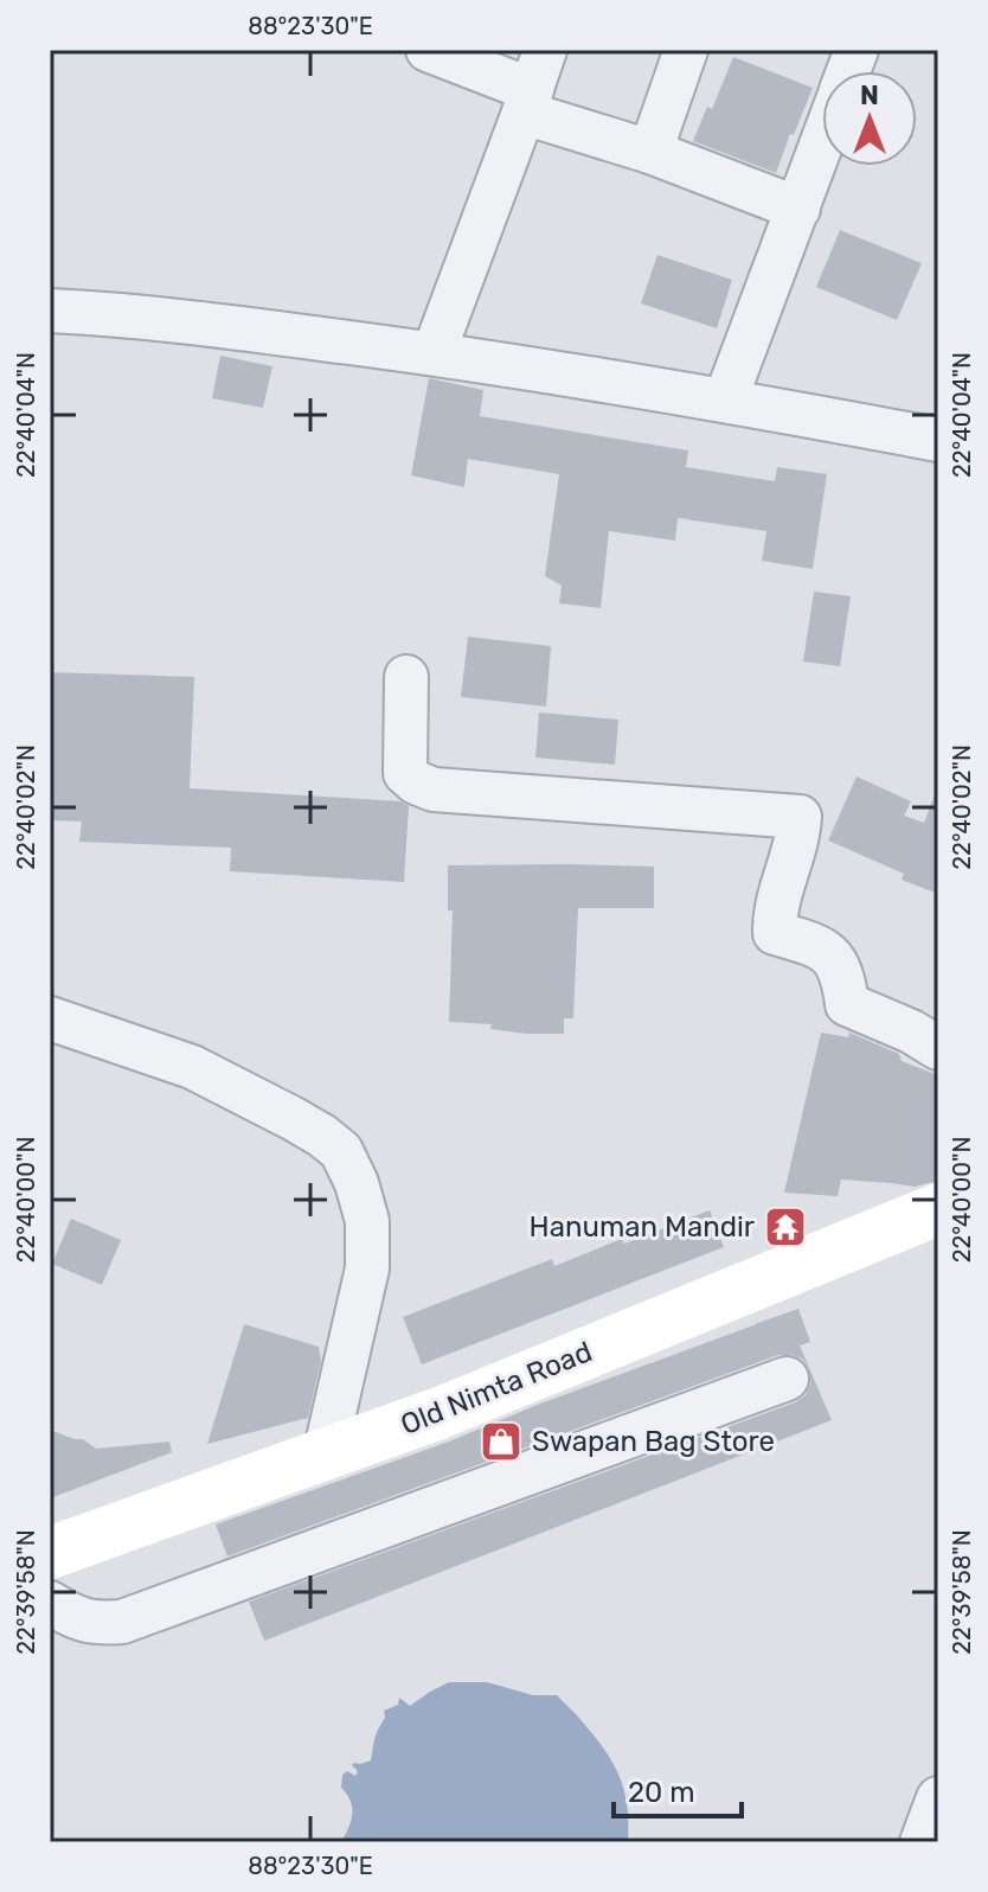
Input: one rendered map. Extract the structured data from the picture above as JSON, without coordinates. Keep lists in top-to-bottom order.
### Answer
{
  "streets": {
    "street": ["Old Nimta Road"]
  },
  "places": {
    "temple": ["Hanuman Mandir"],
    "shop": ["Swapan Bag Store"]
  },
  "scale_bar": "20 m",
  "north": "top",
  "coordinates": [
    "88°23'30\"E",
    "22°40'04\"N",
    "22°40'02\"N",
    "22°40'00\"N",
    "22°39'58\"N"
  ]
}
